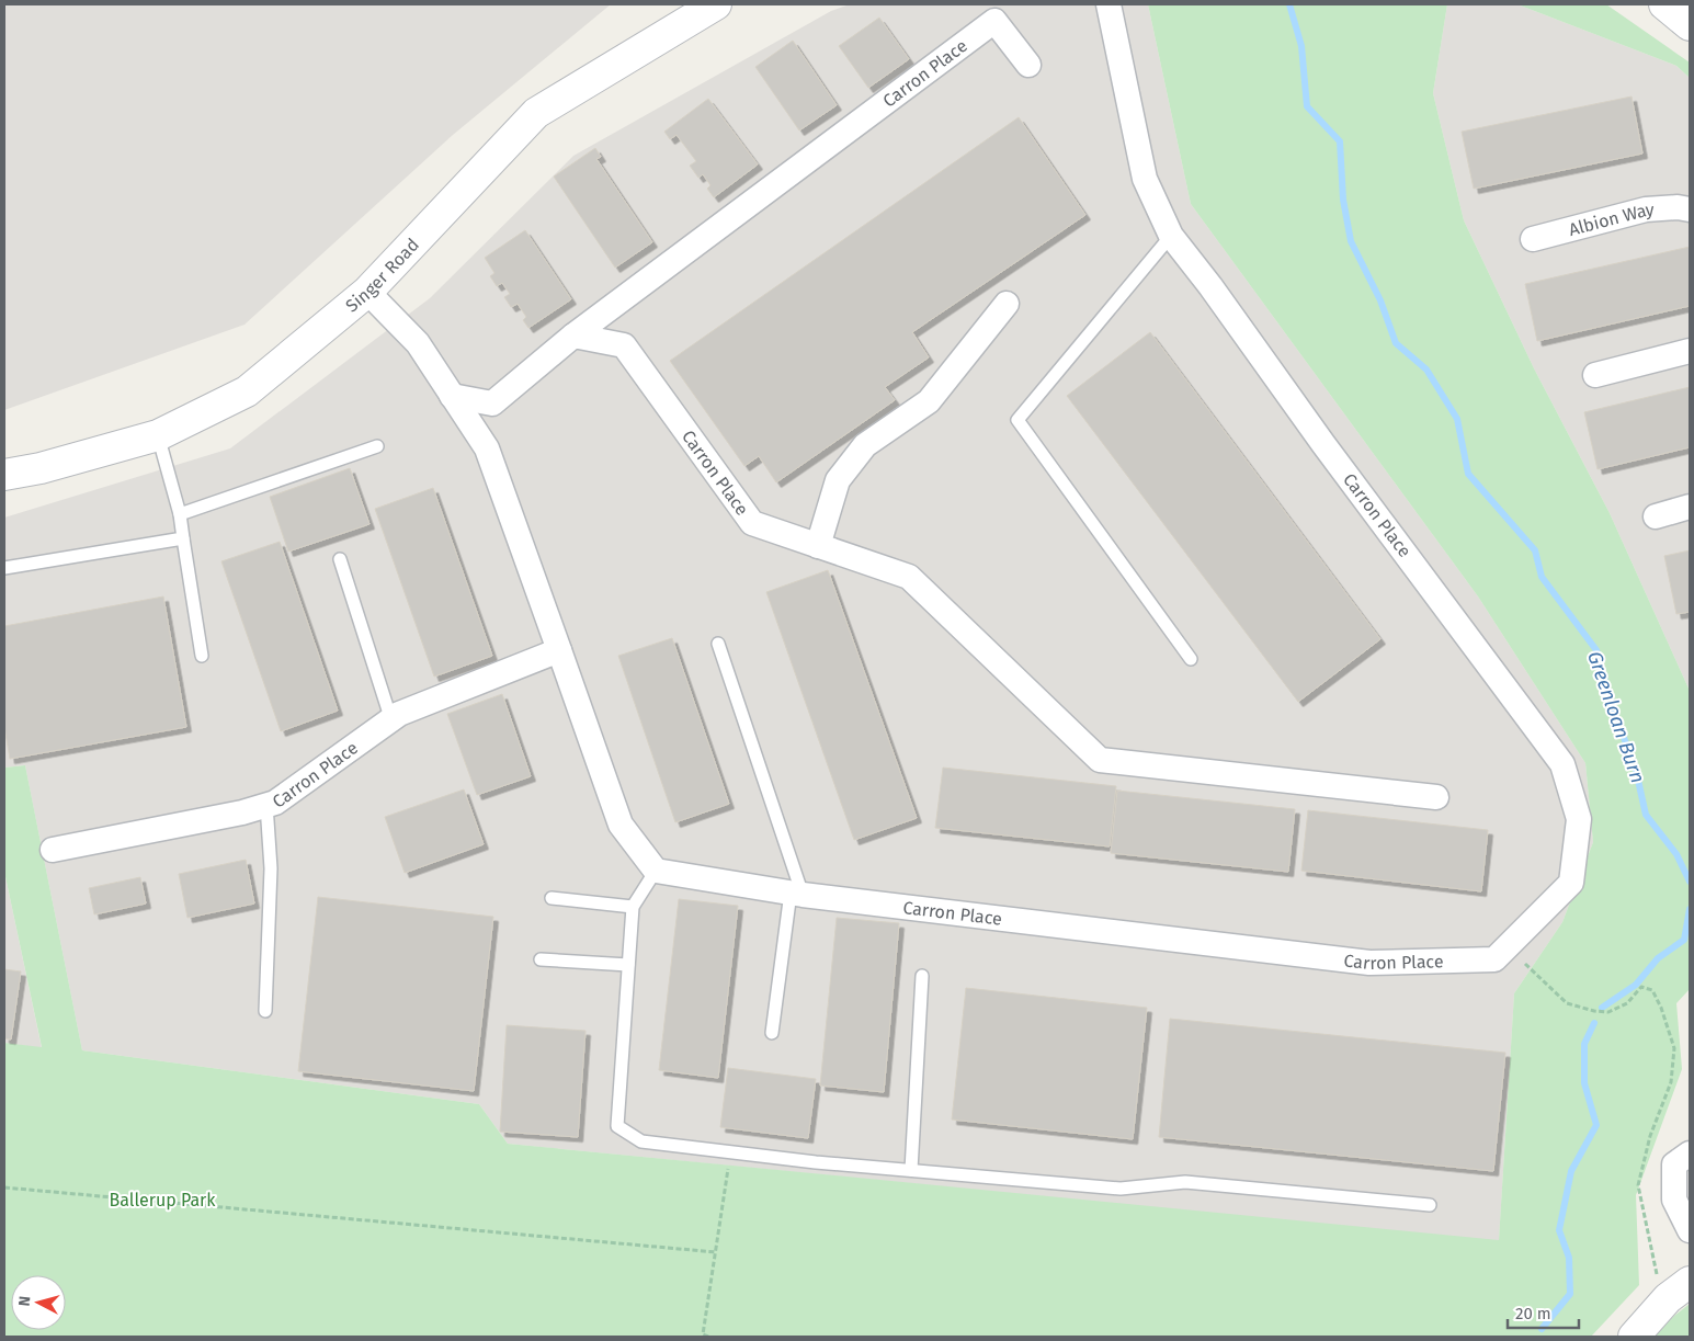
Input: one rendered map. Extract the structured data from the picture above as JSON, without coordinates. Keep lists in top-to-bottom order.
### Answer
{
  "streets": {
    "street": ["Carron Place", "Albion Way", "Singer Road"]
  },
  "water": ["Greenloan Burn"],
  "parks": ["Ballerup Park"],
  "scale_bar": "20 m",
  "north": "left"
}
